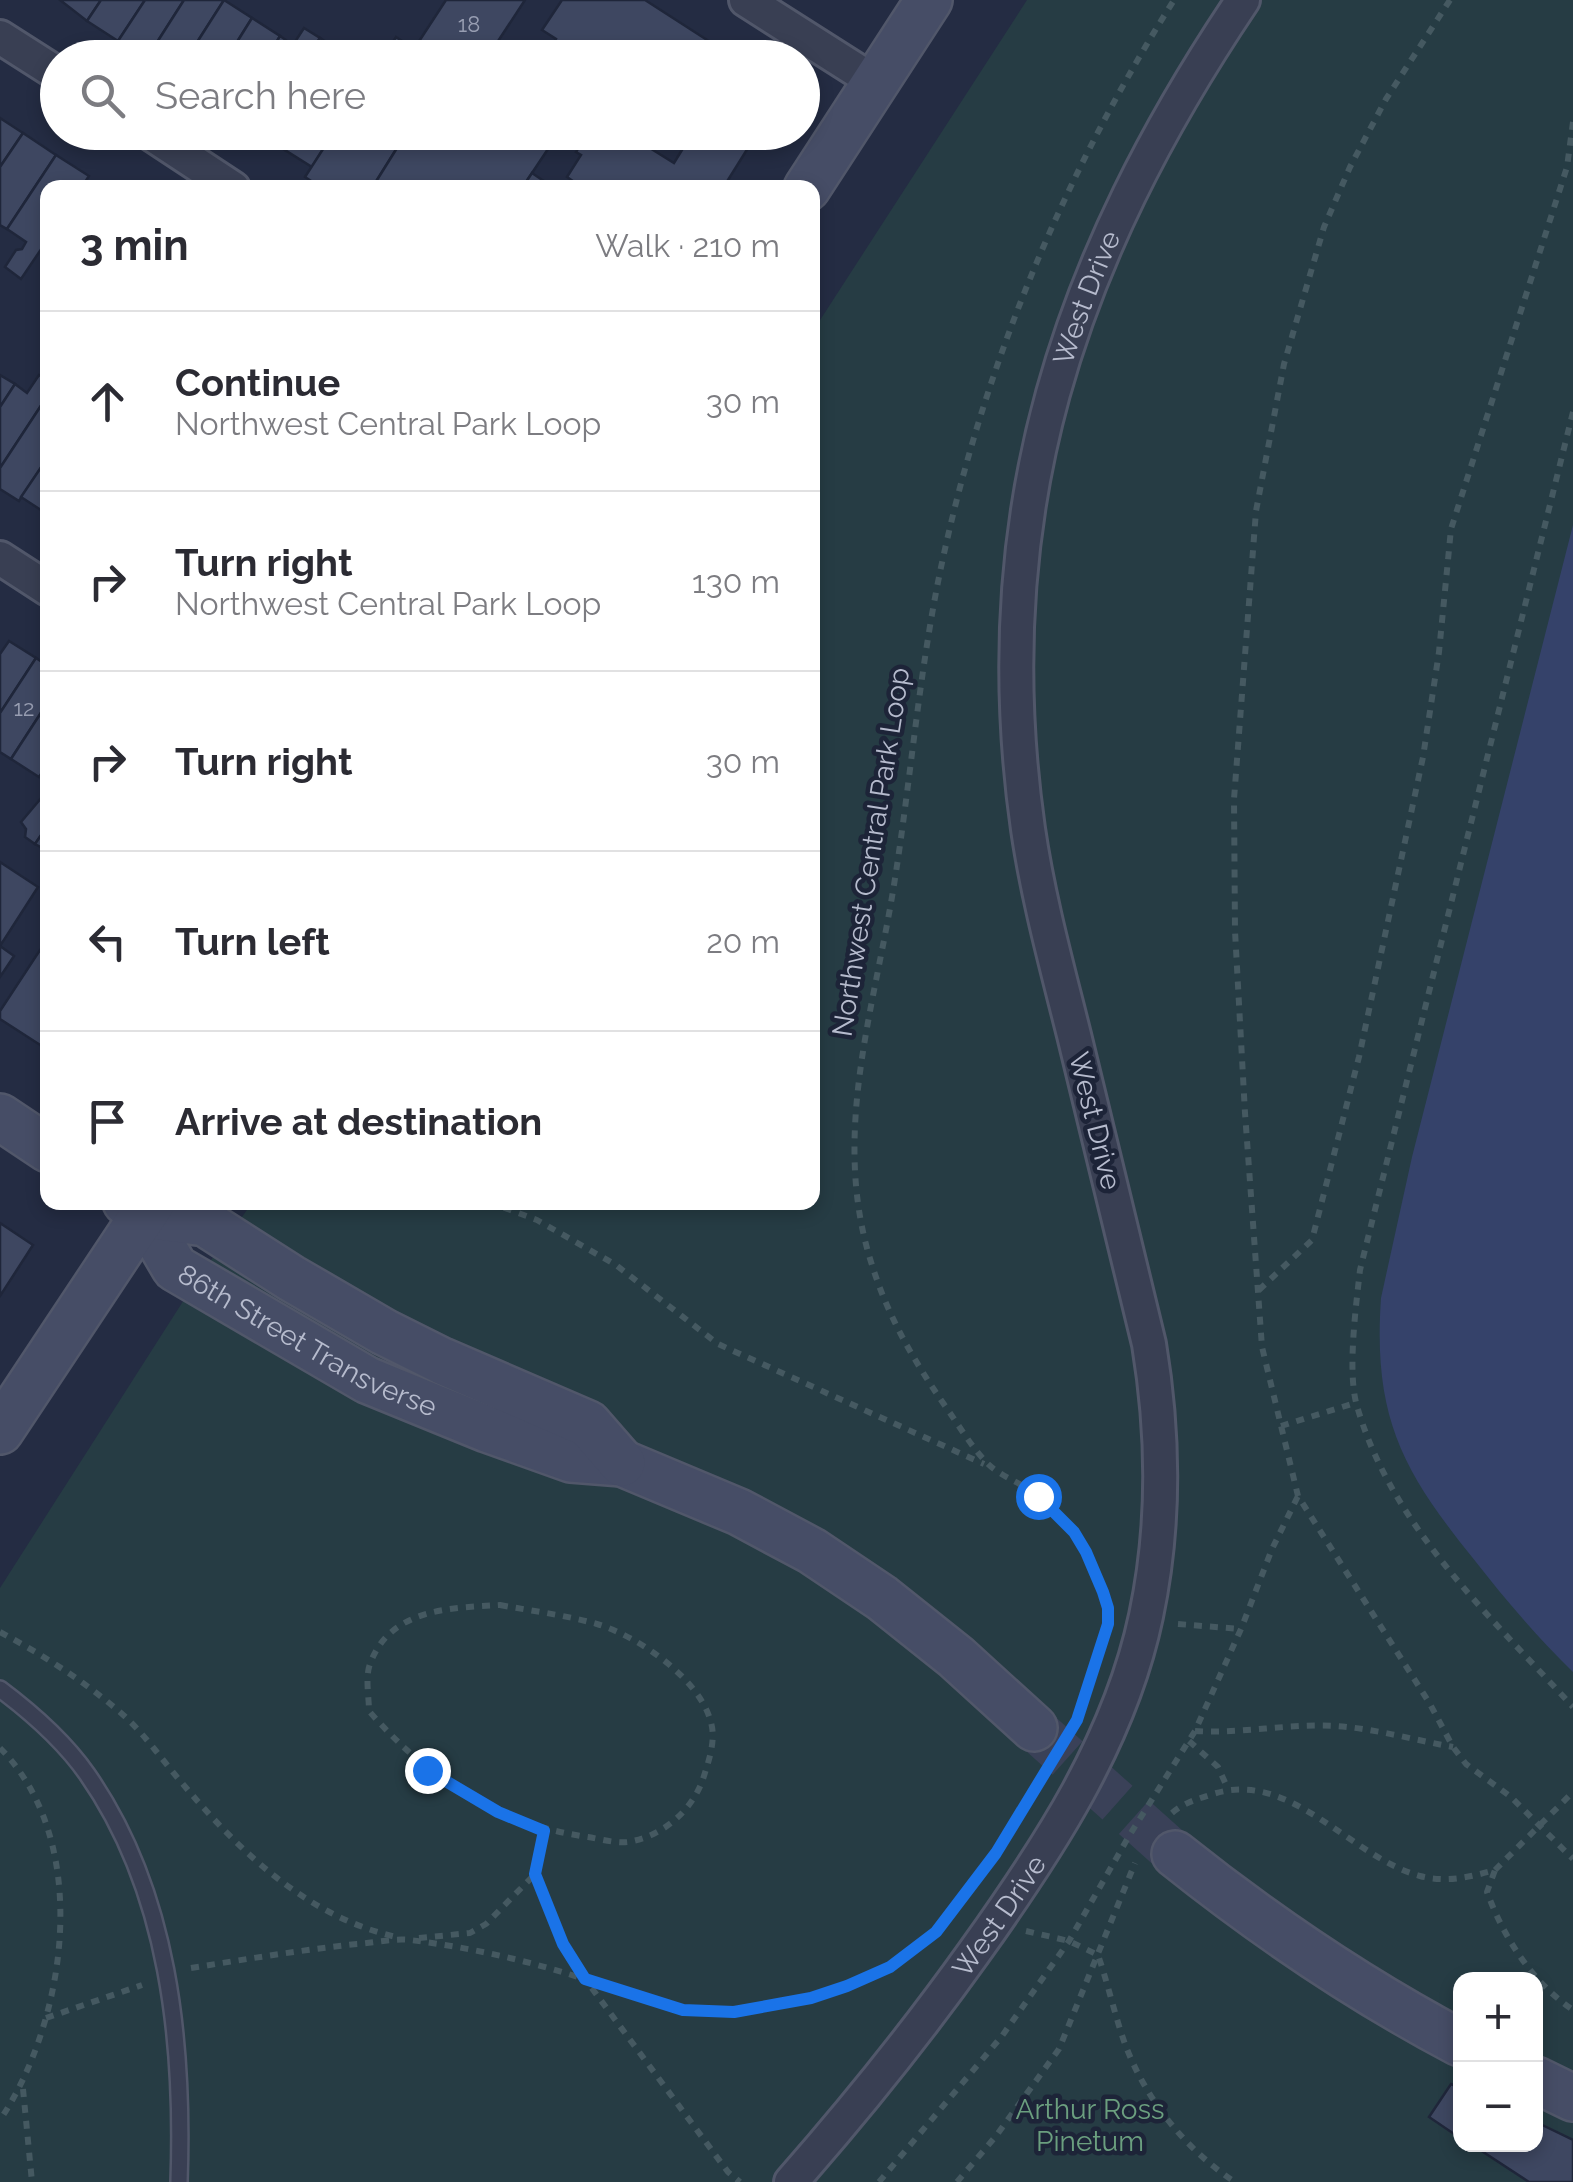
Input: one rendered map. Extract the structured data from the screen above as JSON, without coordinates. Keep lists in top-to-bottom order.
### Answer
{
  "streets": {
    "main road": ["86th Street Transverse"],
    "street": ["West Drive"],
    "path": ["Northwest Central Park Loop"]
  },
  "parks": ["Arthur Ross Pinetum"],
  "house_numbers": ["18", "12"],
  "page": {
    "search": "Search here",
    "heading": ["3 min", "Walk · 210 m"],
    "list": [
      ["Continue", "Northwest Central Park Loop", "30 m"],
      ["Turn right", "Northwest Central Park Loop", "130 m"],
      ["Turn right", "30 m"],
      ["Turn left", "20 m"],
      "Arrive at destination"
    ],
    "map_buttons": ["+", "−"]
  }
}
